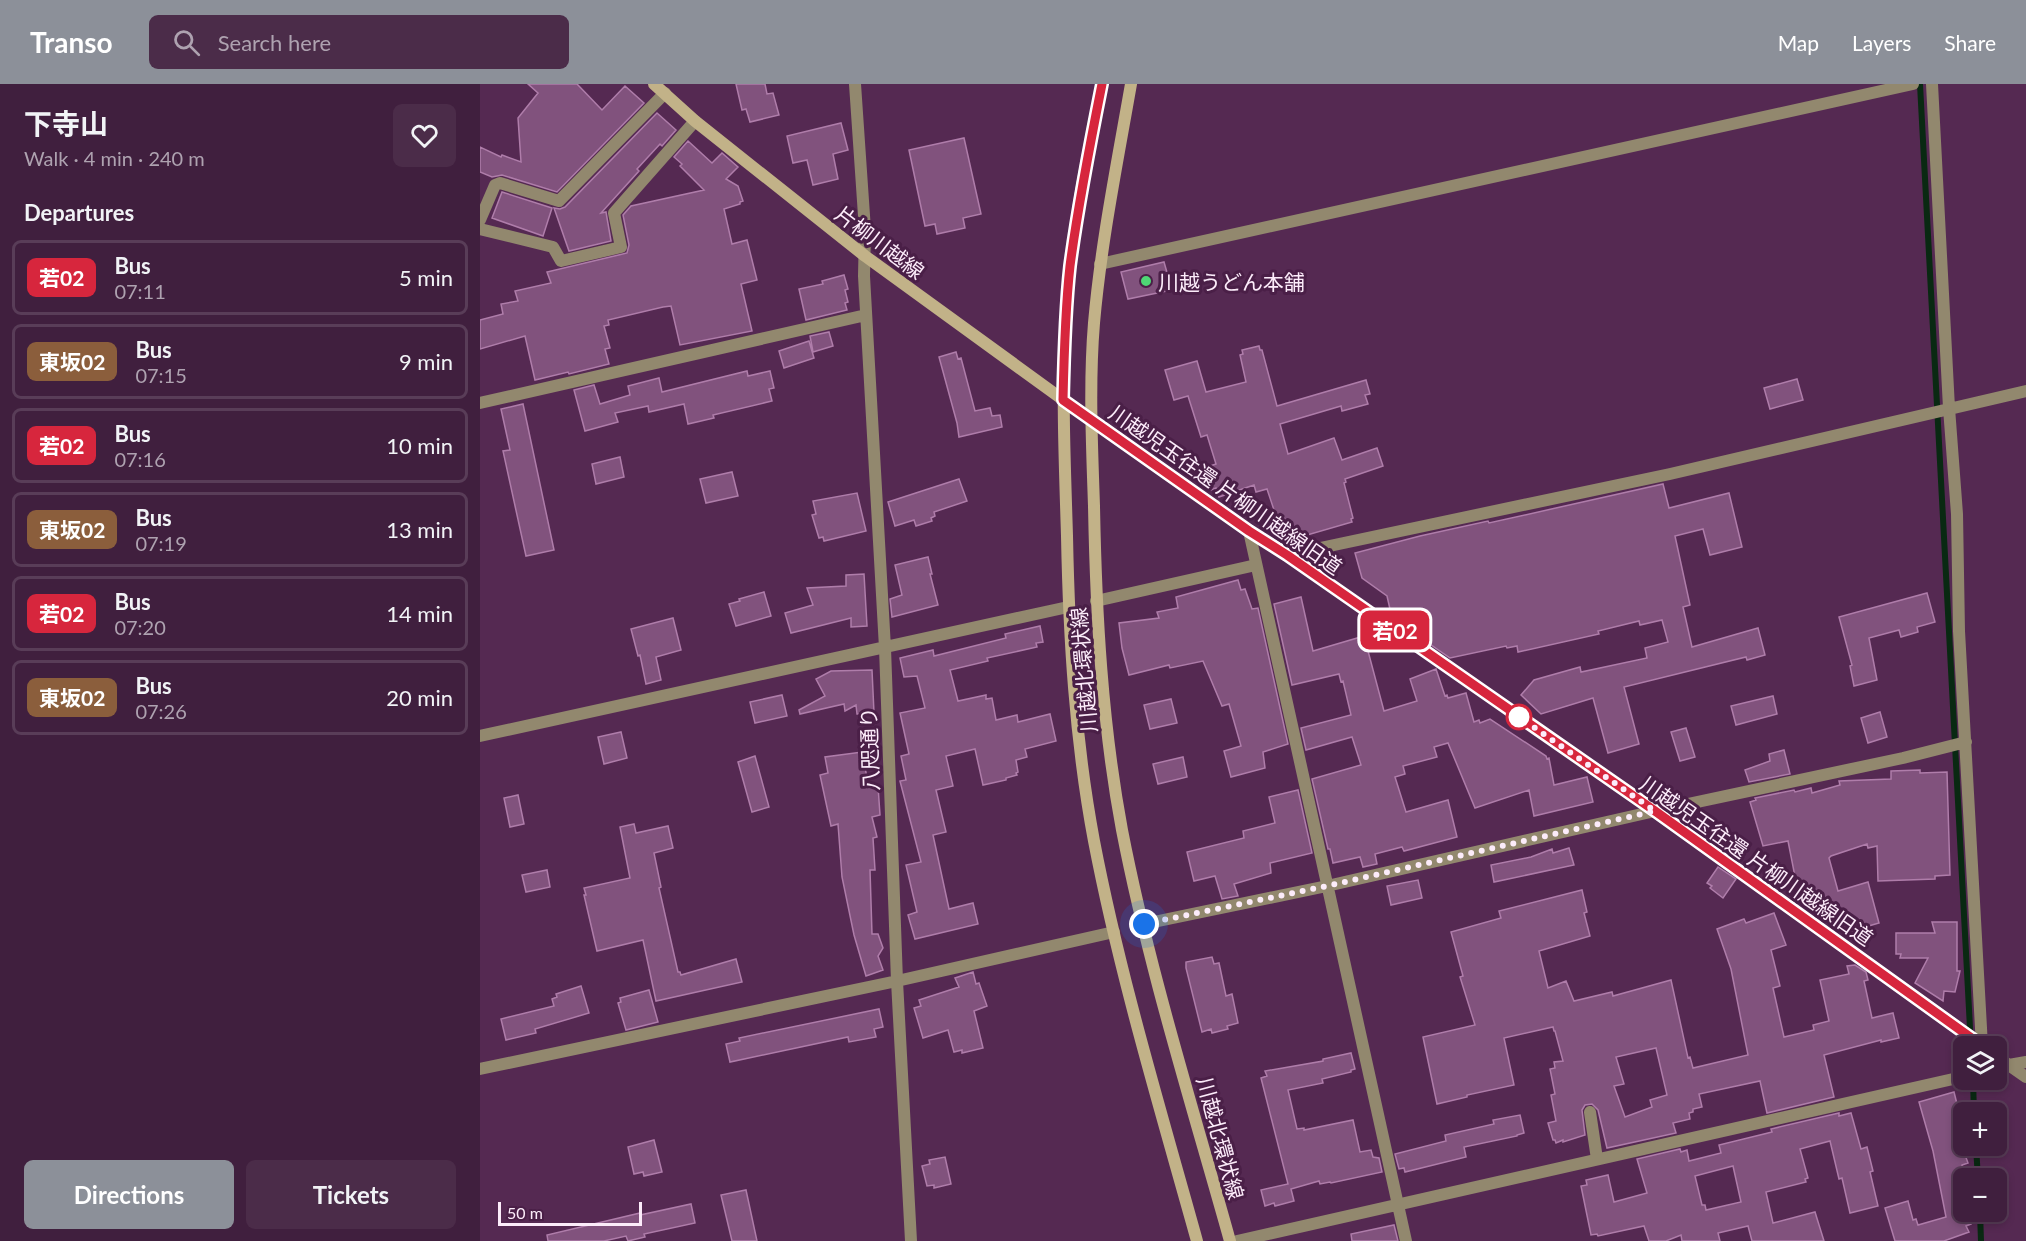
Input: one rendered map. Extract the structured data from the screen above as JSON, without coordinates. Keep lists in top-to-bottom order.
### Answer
{
  "streets": {
    "main road": ["片柳川越線", "川越北環状線"],
    "street": ["川越児玉往還 片柳川越線旧道", "八咫通り"]
  },
  "crossings": [
    ["片柳川越線", "川越児玉往還 片柳川越線旧道"],
    ["片柳川越線", "川越北環状線"],
    ["片柳川越線", "八咫通り"],
    ["川越児玉往還 片柳川越線旧道", "川越北環状線"]
  ],
  "places": ["川越うどん本舗"],
  "lines": ["bus line 若02"],
  "scale_bar": "50 m",
  "page": {
    "header": "Transo",
    "search": "Search here",
    "nav": ["Map", "Layers", "Share"],
    "heading": [
      ["下寺山", "Walk · 4 min · 240 m"],
      "Departures"
    ],
    "on_map": "若02",
    "list": [
      {
        "mark": "若02",
        "name": "Bus",
        "note": "07:11",
        "value": "5 min"
      },
      {
        "mark": "東坂02",
        "name": "Bus",
        "note": "07:15",
        "value": "9 min"
      },
      {
        "mark": "若02",
        "name": "Bus",
        "note": "07:16",
        "value": "10 min"
      },
      {
        "mark": "東坂02",
        "name": "Bus",
        "note": "07:19",
        "value": "13 min"
      },
      {
        "mark": "若02",
        "name": "Bus",
        "note": "07:20",
        "value": "14 min"
      },
      {
        "mark": "東坂02",
        "name": "Bus",
        "note": "07:26",
        "value": "20 min"
      }
    ],
    "map_buttons": ["+", "−"],
    "buttons": ["Directions", "Tickets"],
    "scale": "50 m"
  }
}
